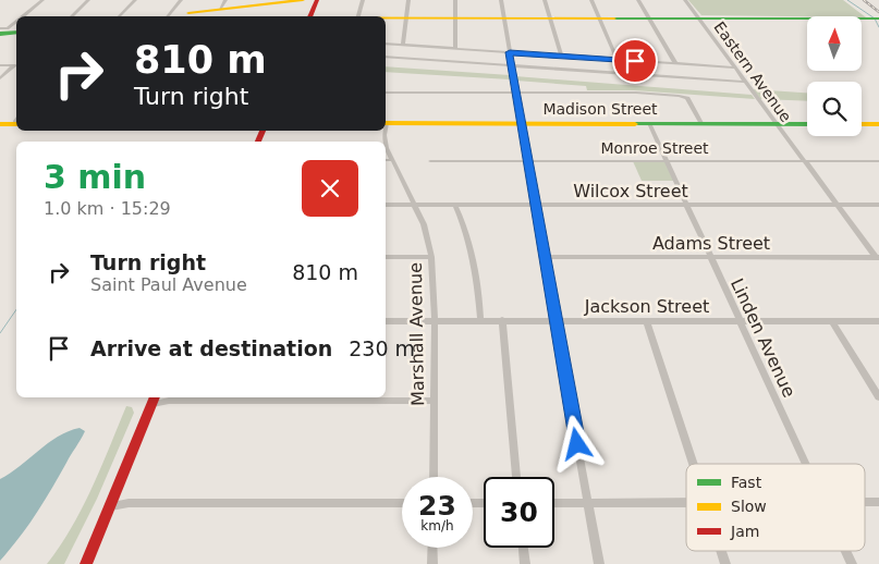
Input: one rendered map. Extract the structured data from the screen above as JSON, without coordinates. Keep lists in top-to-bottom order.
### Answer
{
  "streets": {
    "street": [
      "Eastern Avenue",
      "Madison Street",
      "Monroe Street",
      "Wilcox Street",
      "Adams Street",
      "Jackson Street",
      "Marshall Avenue",
      "Linden Avenue"
    ]
  },
  "crossings": [
    ["Eastern Avenue", "Madison Street"],
    ["Eastern Avenue", "Monroe Street"],
    ["Eastern Avenue", "Wilcox Street"],
    ["Eastern Avenue", "Adams Street"],
    ["Madison Street", "Linden Avenue"],
    ["Monroe Street", "Linden Avenue"],
    ["Wilcox Street", "Marshall Avenue"],
    ["Wilcox Street", "Linden Avenue"],
    ["Adams Street", "Linden Avenue"],
    ["Jackson Street", "Marshall Avenue"],
    ["Jackson Street", "Linden Avenue"]
  ],
  "legend": ["Fast", "Slow", "Jam"],
  "north": "top",
  "page": {
    "turn": ["810 m", "Turn right"],
    "heading": ["3 min", "1.0 km · 15:29"],
    "list": [
      {
        "name": "Turn right",
        "note": "Saint Paul Avenue",
        "value": "810 m"
      },
      {
        "name": "Arrive at destination",
        "value": "230 m"
      }
    ],
    "speed": "23 km/h",
    "limit": "30"
  }
}
